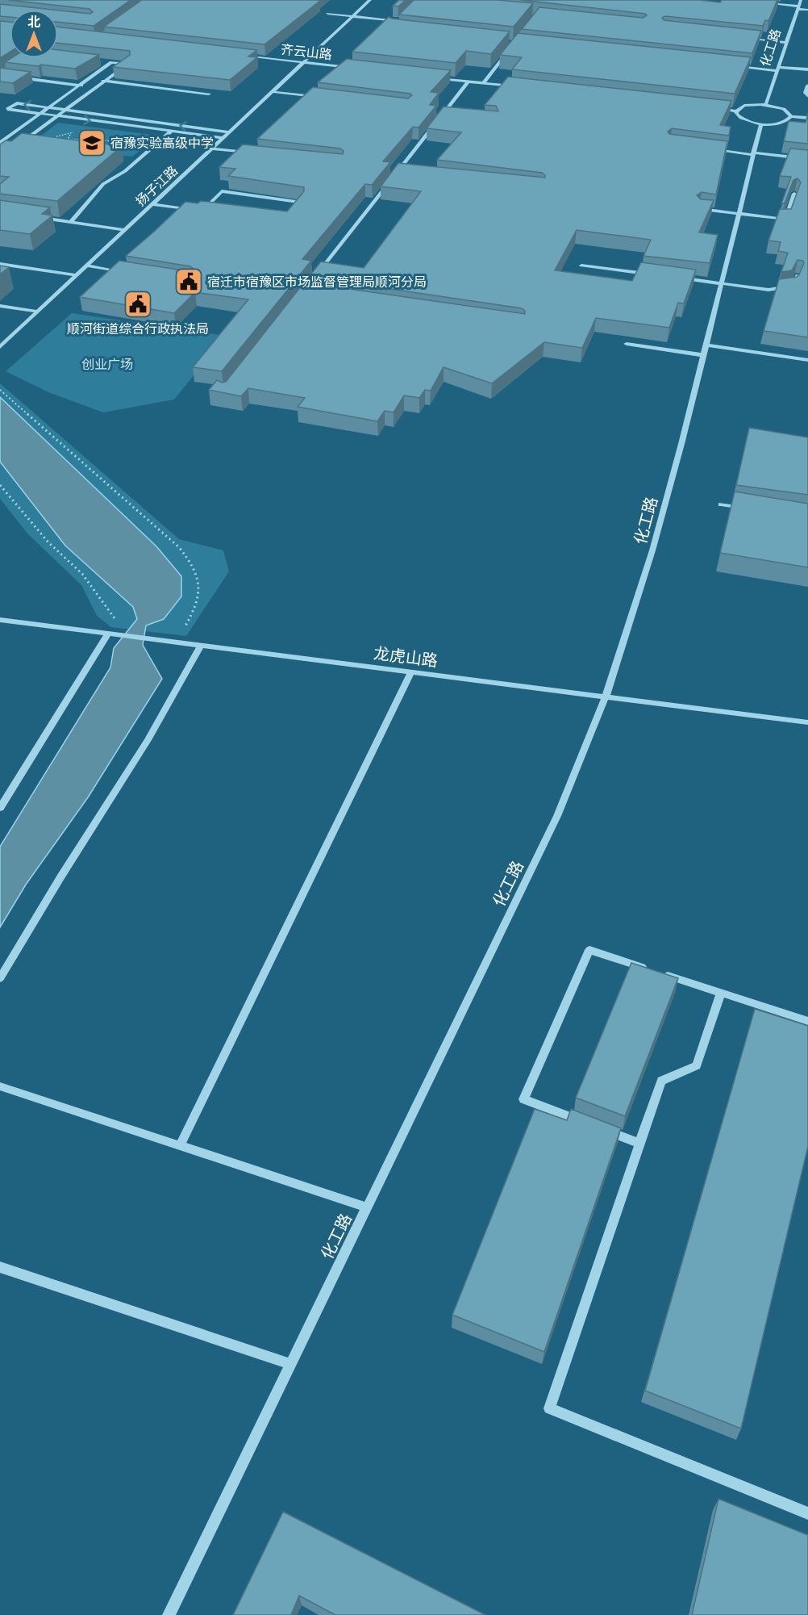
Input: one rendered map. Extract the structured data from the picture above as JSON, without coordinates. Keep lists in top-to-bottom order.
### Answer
{
  "streets": {
    "street": [
      "化工路",
      "齐云山路",
      "扬子江路",
      "龙虎山路"
    ]
  },
  "crossings": [
    ["化工路", "龙虎山路"],
    ["齐云山路", "扬子江路"]
  ],
  "parks": ["创业广场"],
  "places": {
    "school or university": ["宿豫实验高级中学"],
    "public building": ["宿迁市宿豫区市场监督管理局顺河分局", "顺河街道综合行政执法局"]
  },
  "north": "top"
}
